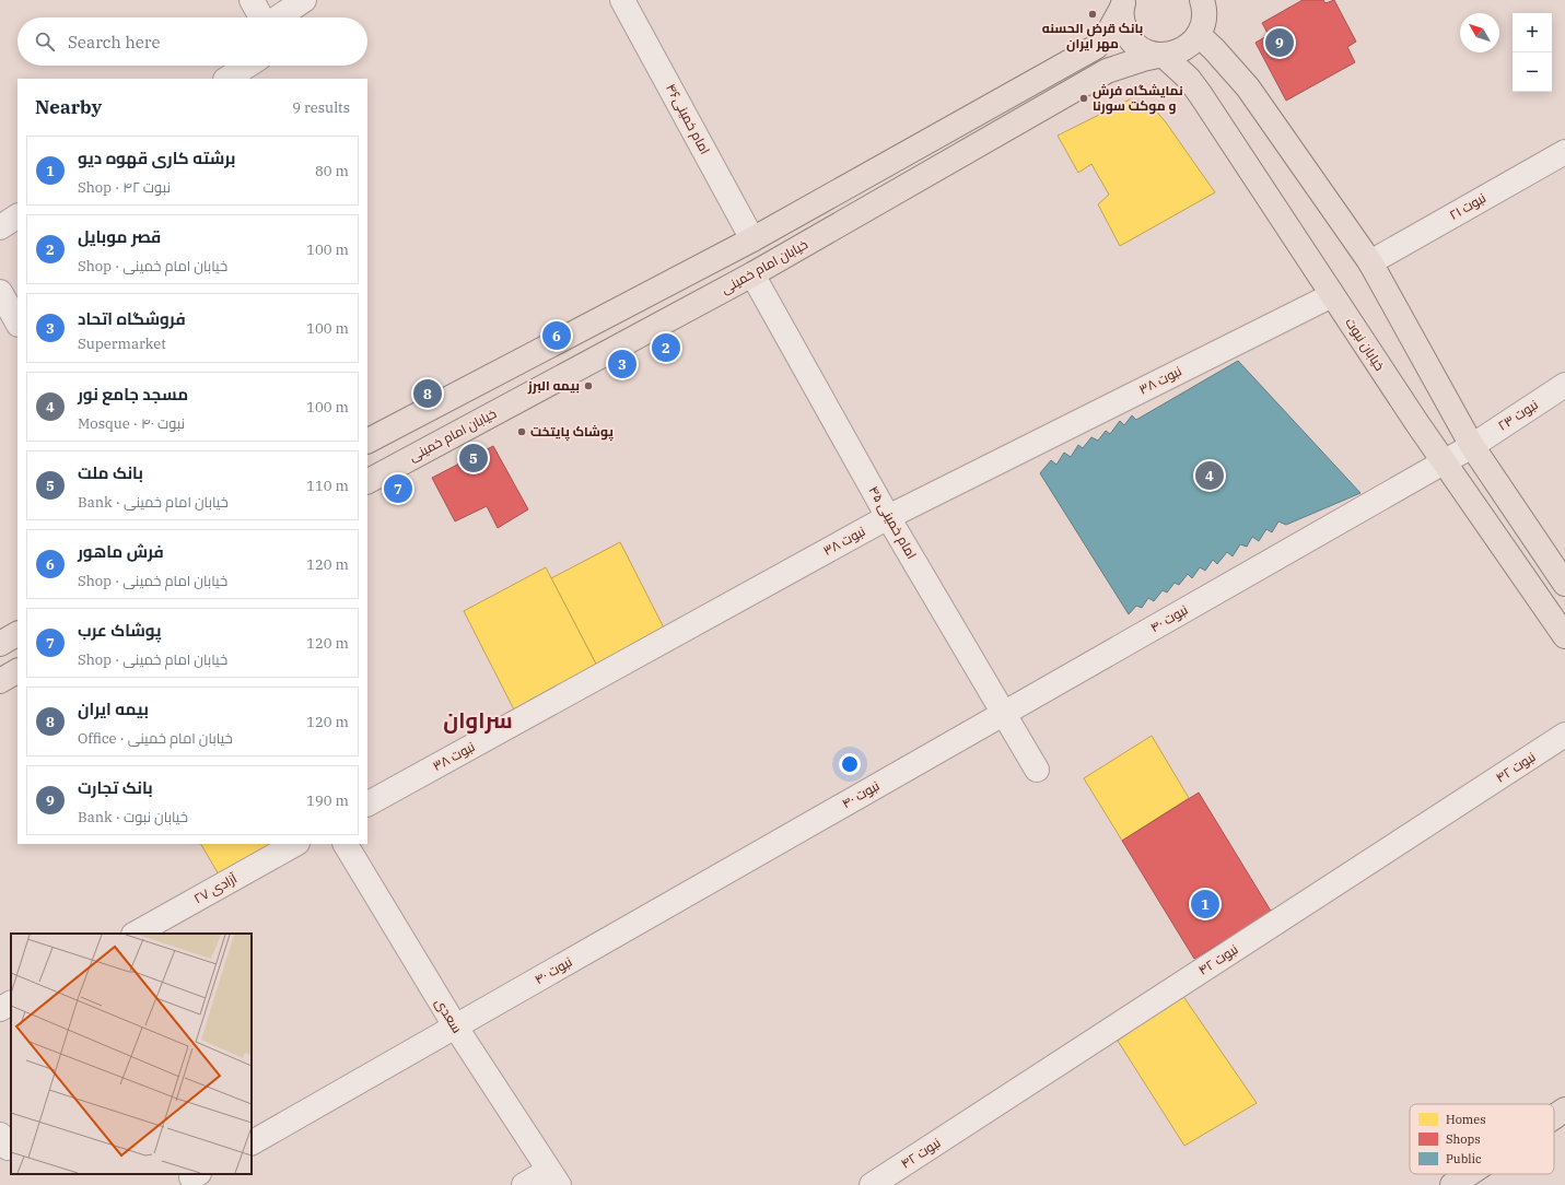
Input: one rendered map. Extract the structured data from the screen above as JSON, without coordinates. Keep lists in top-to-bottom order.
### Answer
{
  "streets": {
    "main road": ["خیابان امام خمینی", "خیابان نبوت"],
    "street": [
      "امام خمینی۴۶",
      "نبوت ۲۱",
      "نبوت ۳۸",
      "نبوت ۲۳",
      "امام خمینی ۴۵",
      "نبوت ۴۰",
      "نبوت ۴۲",
      "آزادی ۲۷",
      "سعدی"
    ]
  },
  "crossings": [
    ["خیابان امام خمینی", "خیابان نبوت"],
    ["خیابان امام خمینی", "امام خمینی ۴۵"],
    ["خیابان نبوت", "نبوت ۳۸"],
    ["خیابان نبوت", "نبوت ۴۰"],
    ["نبوت ۳۸", "امام خمینی ۴۵"],
    ["نبوت ۲۳", "نبوت ۴۰"],
    ["امام خمینی ۴۵", "نبوت ۴۰"],
    ["نبوت ۴۰", "سعدی"]
  ],
  "districts": ["سراوان"],
  "places": [
    "بانک قرض الحسنه مهر ایران",
    "نمایشگاه فرش و موکت سورنا",
    "بیمه البرز",
    "پوشاک پایتخت"
  ],
  "legend": ["Homes", "Shops", "Public"],
  "north": "top left",
  "page": {
    "map_buttons": ["+", "−"],
    "search": "Search here",
    "pins": [
      "9",
      "6",
      "2",
      "3",
      "8",
      "5",
      "4",
      "7",
      "1"
    ],
    "heading": ["Nearby", "9 results"],
    "list": [
      {
        "mark": "1",
        "name": "برشته کاری قهوه دیو",
        "note": "Shop · نبوت ۴۲",
        "value": "80 m"
      },
      {
        "mark": "2",
        "name": "قصر موبایل",
        "note": "Shop · خیابان امام خمینی",
        "value": "100 m"
      },
      {
        "mark": "3",
        "name": "فروشگاه اتحاد",
        "note": "Supermarket",
        "value": "100 m"
      },
      {
        "mark": "4",
        "name": "مسجد جامع نور",
        "note": "Mosque · نبوت ۴۰",
        "value": "100 m"
      },
      {
        "mark": "5",
        "name": "بانک ملت",
        "note": "Bank · خیابان امام خمینی",
        "value": "110 m"
      },
      {
        "mark": "6",
        "name": "فرش ماهور",
        "note": "Shop · خیابان امام خمینی",
        "value": "120 m"
      },
      {
        "mark": "7",
        "name": "پوشاک عرب",
        "note": "Shop · خیابان امام خمینی",
        "value": "120 m"
      },
      {
        "mark": "8",
        "name": "بیمه ایران",
        "note": "Office · خیابان امام خمینی",
        "value": "120 m"
      },
      {
        "mark": "9",
        "name": "بانک تجارت",
        "note": "Bank · خیابان نبوت",
        "value": "190 m"
      }
    ]
  }
}
